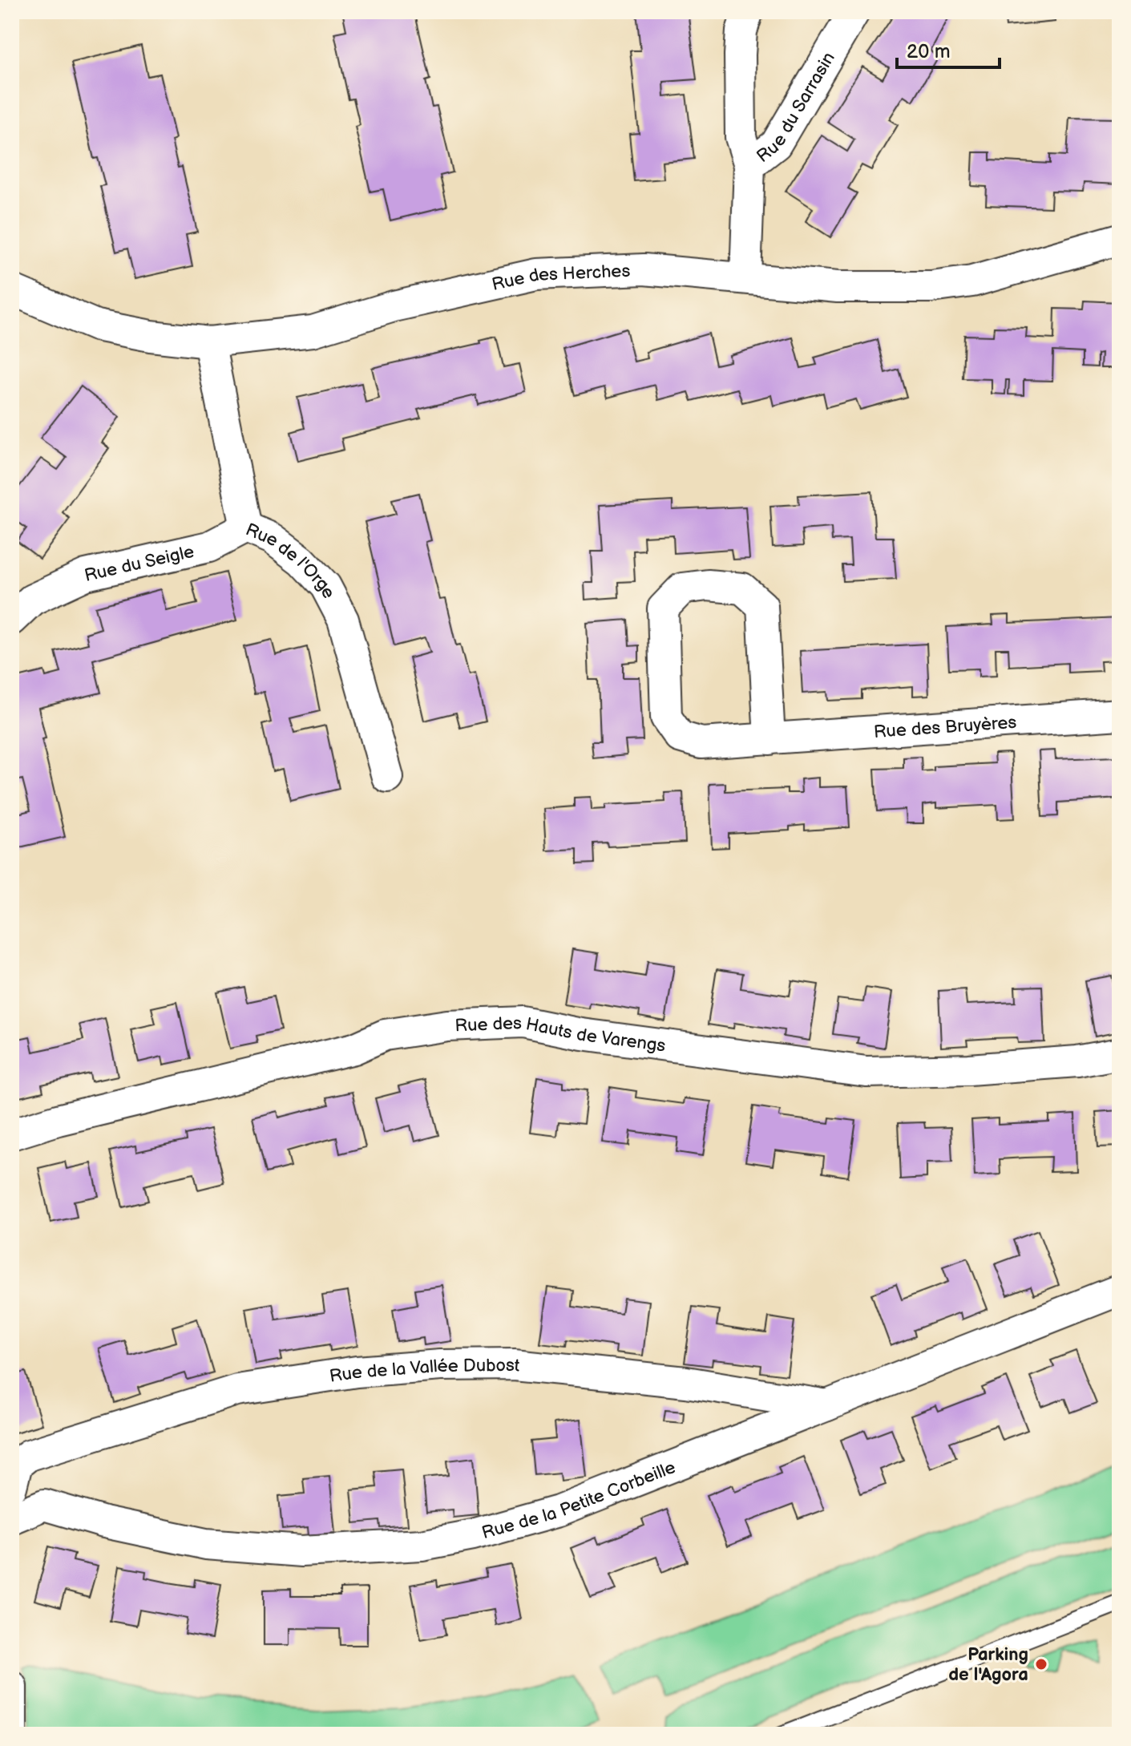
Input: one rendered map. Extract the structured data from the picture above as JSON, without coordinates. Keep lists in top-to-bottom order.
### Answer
{
  "streets": {
    "street": [
      "Rue du Sarrasin",
      "Rue des Herches",
      "Rue de l'Orge",
      "Rue du Seigle",
      "Rue des Bruyères",
      "Rue des Hauts de Varengs",
      "Rue de la Vallée Dubost",
      "Rue de la Petite Corbeille"
    ]
  },
  "crossings": [
    ["Rue du Sarrasin", "Rue des Herches"],
    ["Rue des Herches", "Rue de l'Orge"],
    ["Rue de l'Orge", "Rue du Seigle"],
    ["Rue de la Vallée Dubost", "Rue de la Petite Corbeille"]
  ],
  "places": ["Parking de l'Agora"],
  "scale_bar": "20 m"
}
